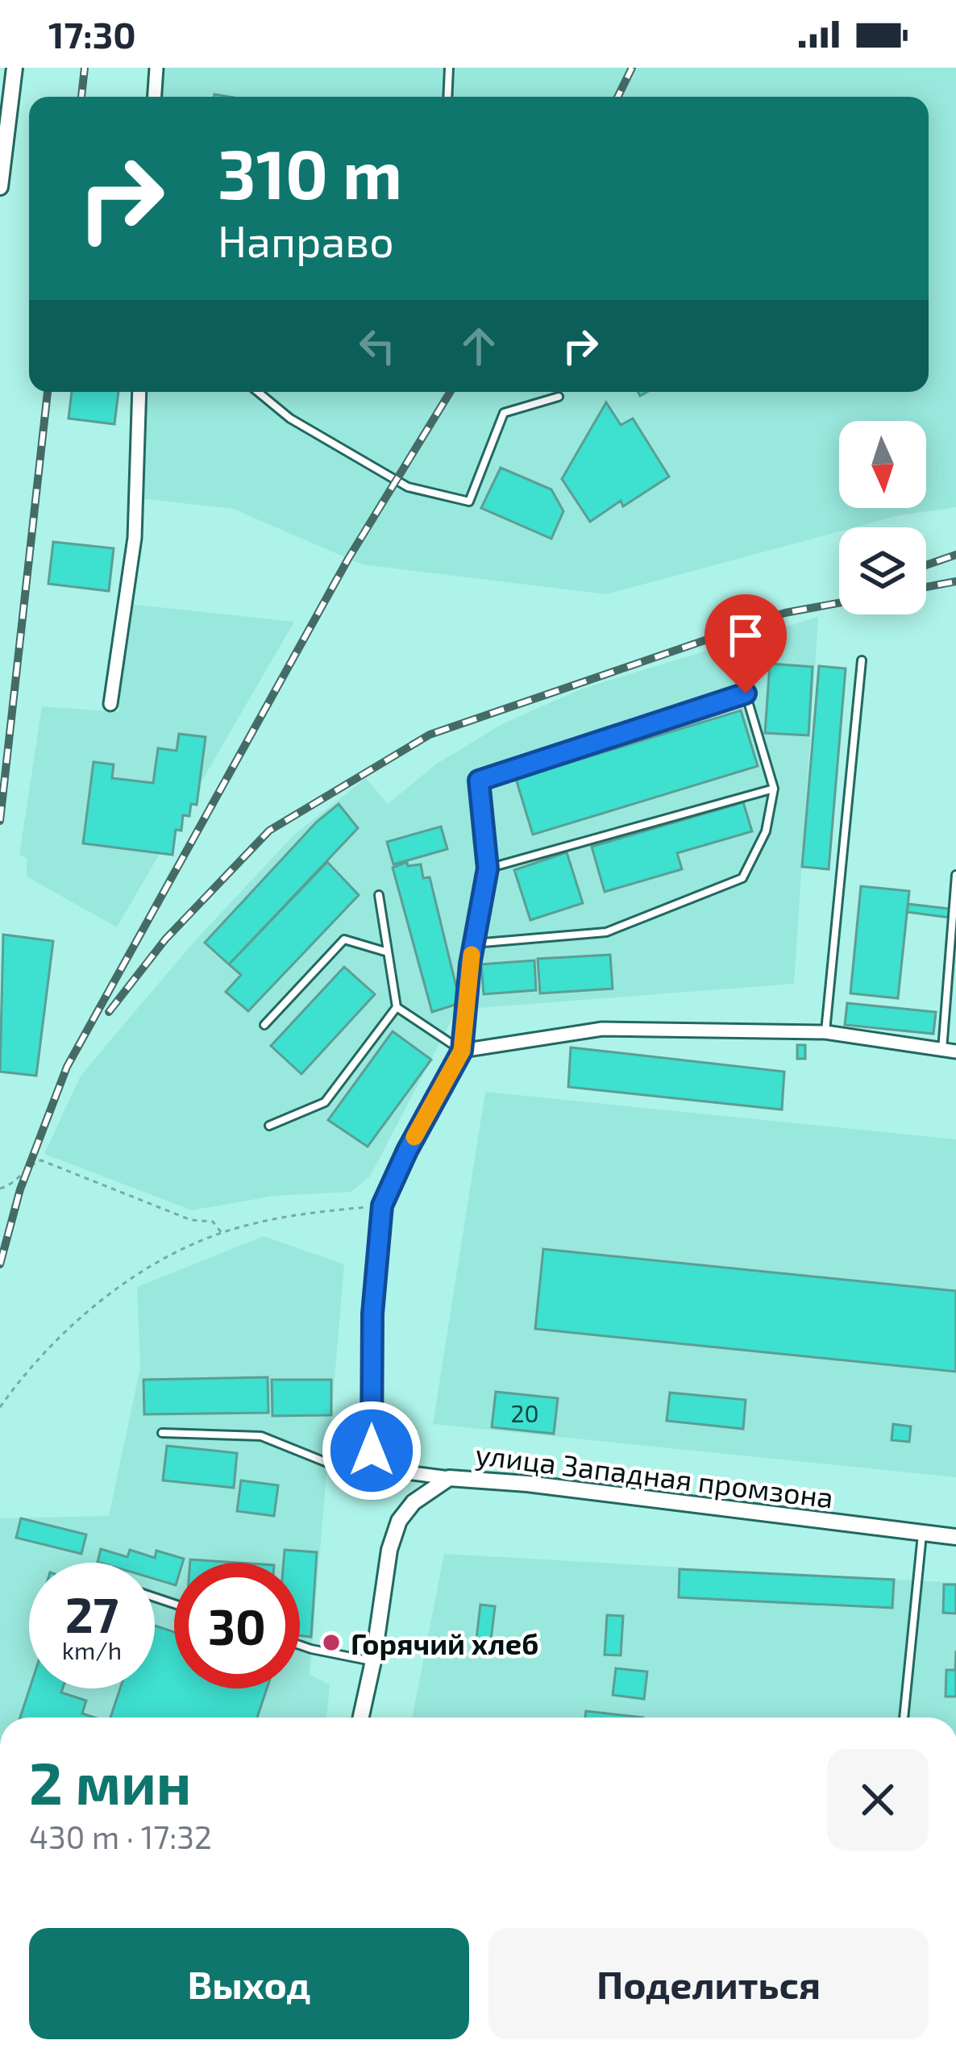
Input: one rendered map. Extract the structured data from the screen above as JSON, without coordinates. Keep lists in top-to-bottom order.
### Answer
{
  "streets": {
    "street": ["улица Западная промзона"]
  },
  "places": ["Горячий хлеб"],
  "house_numbers": ["20"],
  "north": "bottom",
  "page": {
    "status": "17:30",
    "turn": ["310 m", "Направо"],
    "speed": "27 km/h",
    "limit": "30",
    "heading": ["2 мин", "430 m · 17:32"],
    "buttons": ["Выход", "Поделиться"]
  }
}
